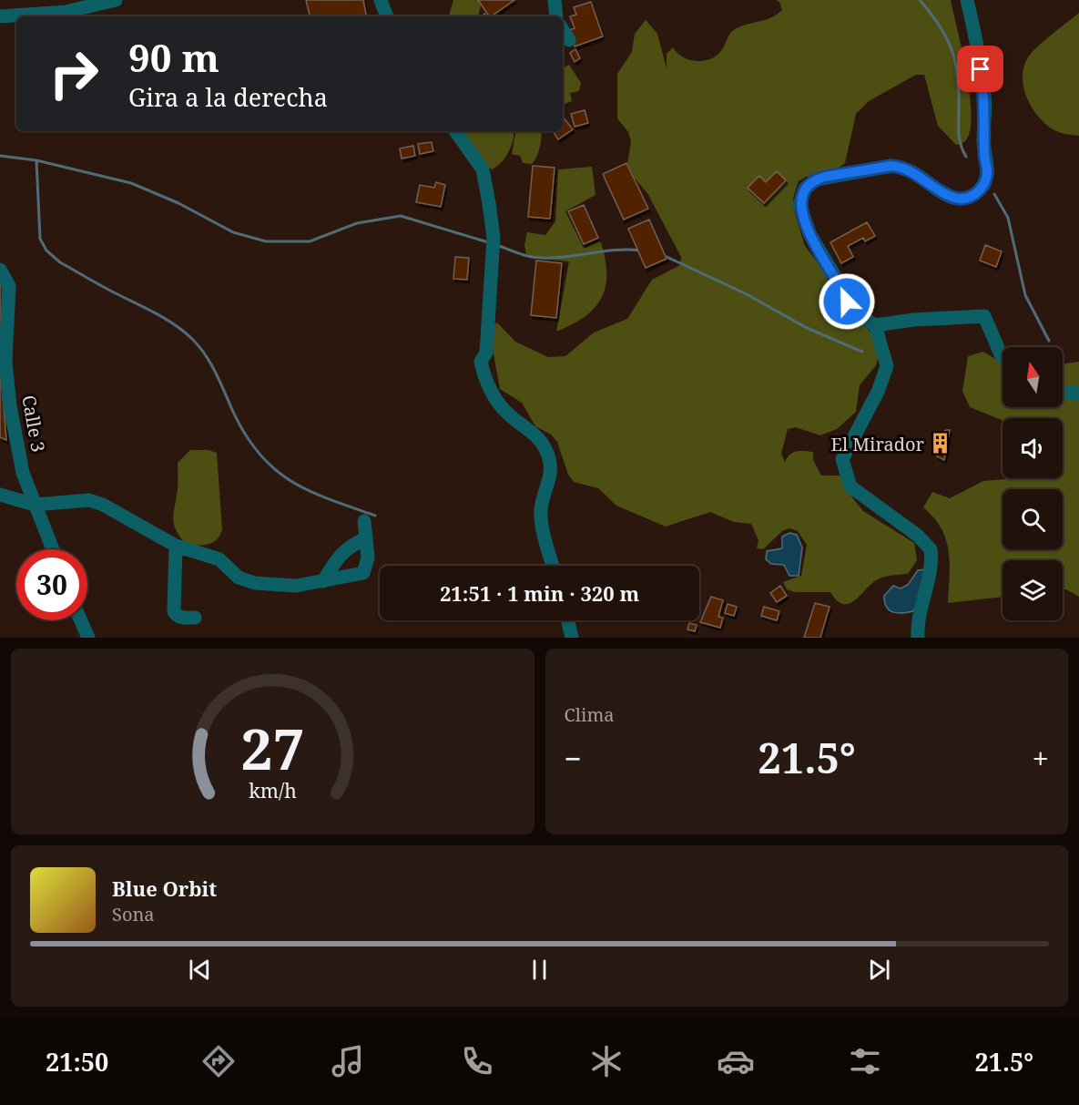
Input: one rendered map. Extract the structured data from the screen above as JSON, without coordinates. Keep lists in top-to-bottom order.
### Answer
{
  "streets": {
    "street": ["Calle 3"]
  },
  "places": {
    "building": ["El Mirador"]
  },
  "north": "top",
  "page": {
    "turn": ["90 m", "Gira a la derecha"],
    "limit": "30",
    "trip": "21:51 · 1 min · 320 m",
    "tile": "Clima",
    "heat": ["−", "21.5°", "+"],
    "song": ["Blue Orbit", "Sona"],
    "tabs": ["21:50", "21.5°"],
    "gauge": ["27", "km/h"]
  }
}
